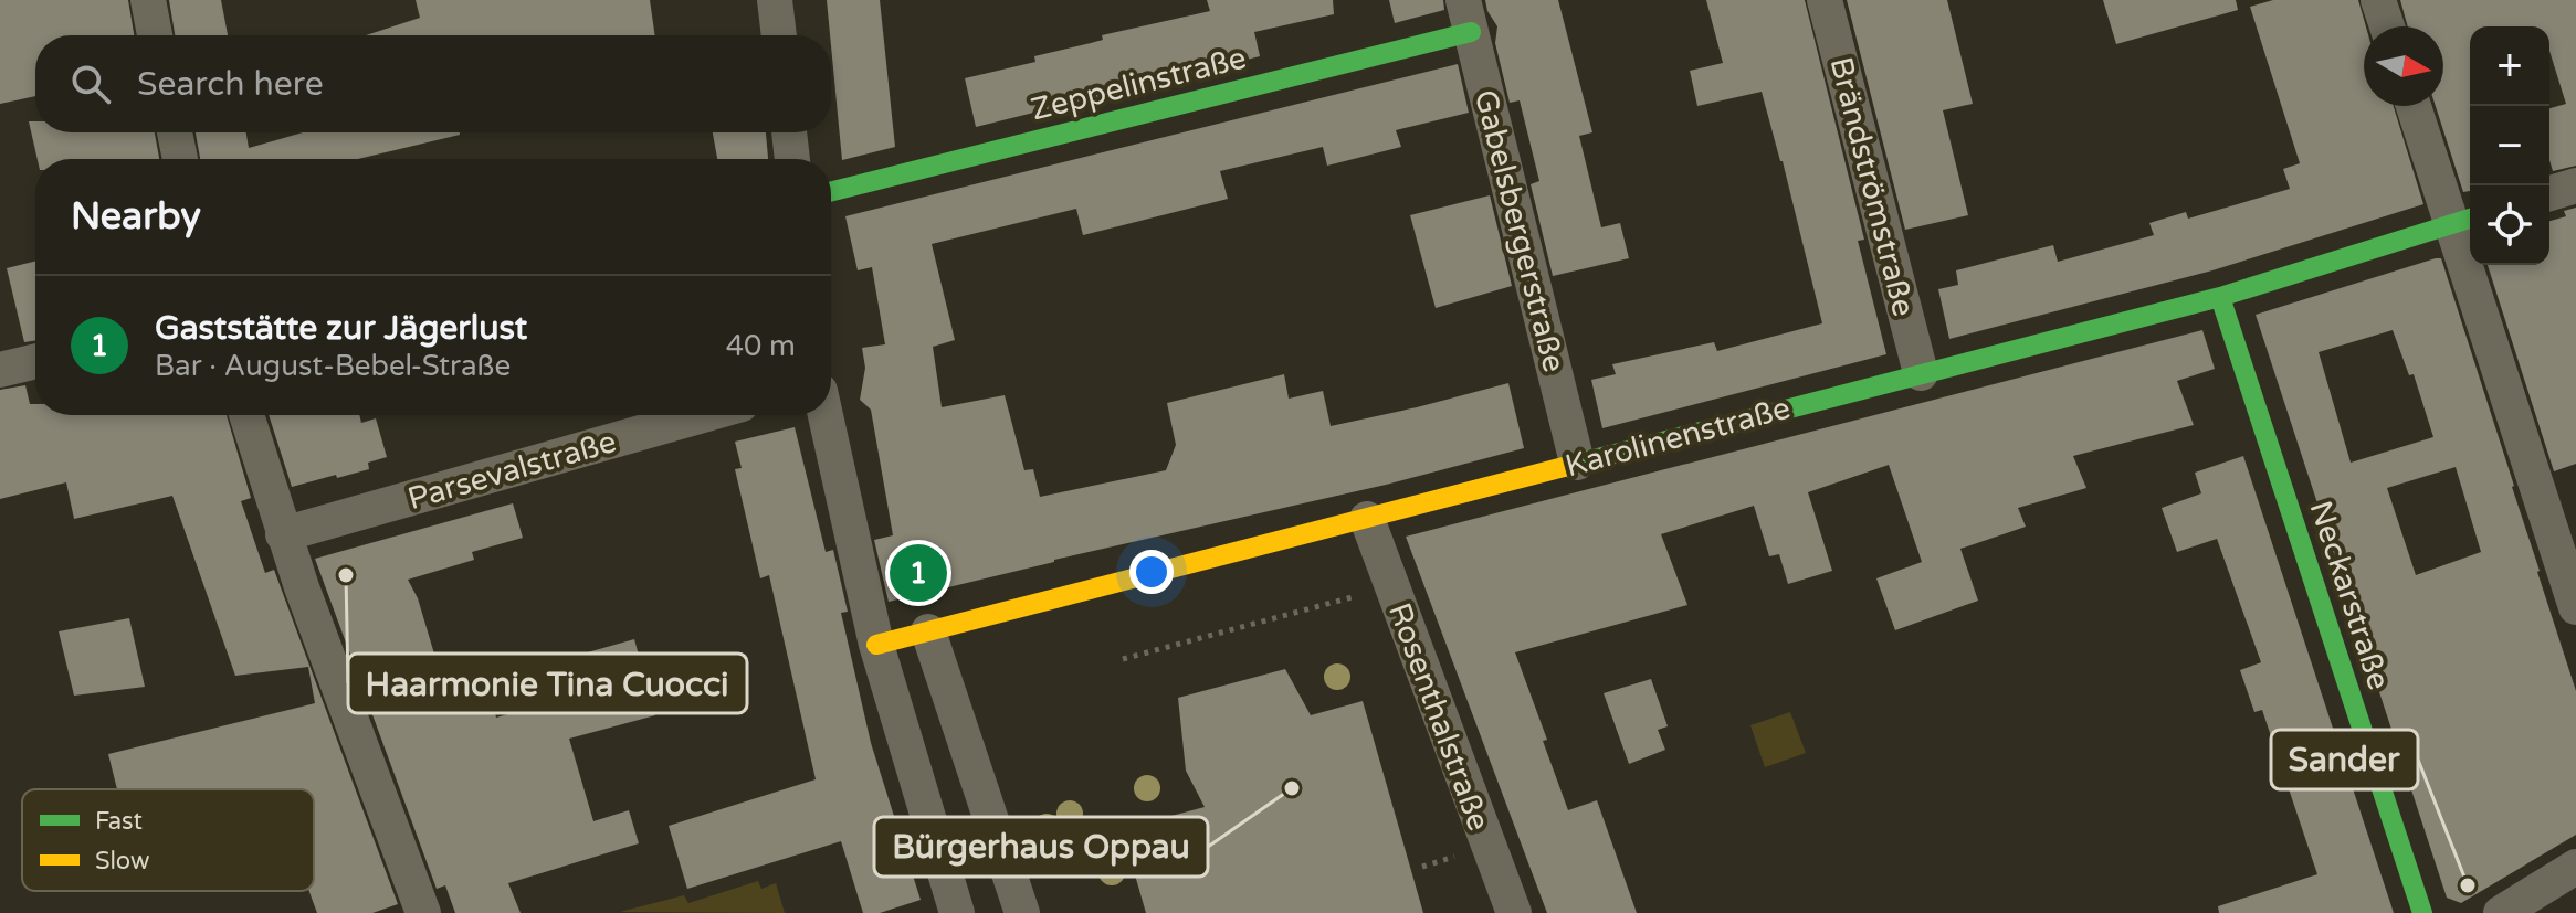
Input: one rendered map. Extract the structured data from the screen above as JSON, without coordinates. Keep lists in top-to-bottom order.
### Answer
{
  "streets": {
    "street": [
      "Zeppelinstraße",
      "Brändströmstraße",
      "Gabelsbergerstraße",
      "Karolinenstraße",
      "Parsevalstraße",
      "Neckarstraße",
      "Rosenthalstraße"
    ]
  },
  "crossings": [
    ["Zeppelinstraße", "Gabelsbergerstraße"],
    ["Brändströmstraße", "Karolinenstraße"],
    ["Gabelsbergerstraße", "Karolinenstraße"],
    ["Karolinenstraße", "Neckarstraße"],
    ["Karolinenstraße", "Rosenthalstraße"]
  ],
  "places": ["Haarmonie Tina Cuocci", "Bürgerhaus Oppau", "Sander"],
  "legend": ["Fast", "Slow"],
  "north": "right",
  "page": {
    "map_buttons": ["+", "−"],
    "search": "Search here",
    "heading": "Nearby",
    "list": [
      {
        "mark": "1",
        "name": "Gaststätte zur Jägerlust",
        "note": "Bar · August-Bebel-Straße",
        "value": "40 m"
      }
    ],
    "pins": "1"
  }
}
